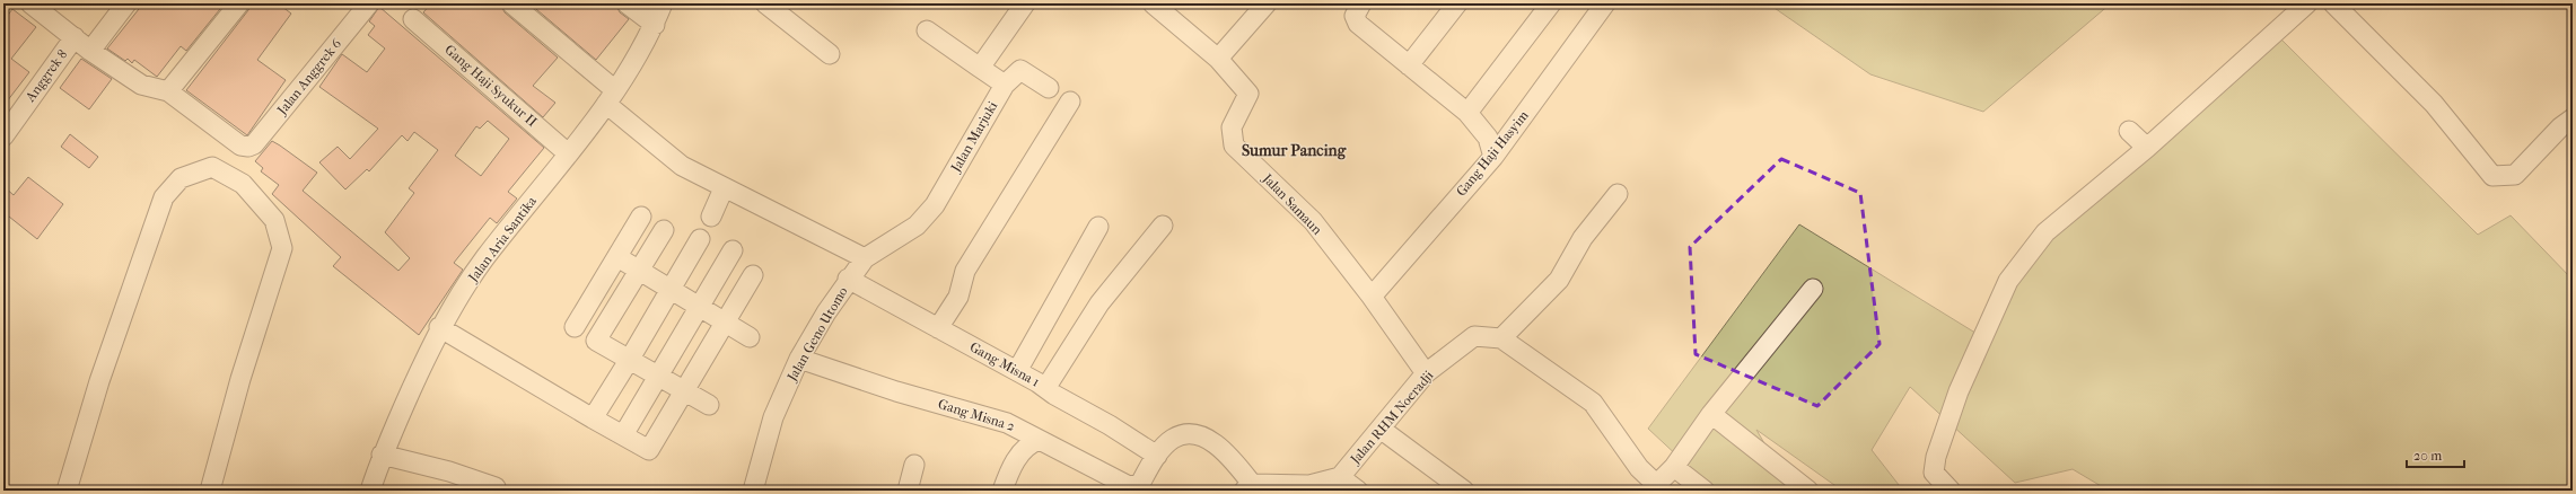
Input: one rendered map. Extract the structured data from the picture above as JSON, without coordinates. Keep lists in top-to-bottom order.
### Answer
{
  "streets": {
    "street": [
      "Anggrek 8",
      "Jalan Anggrek 6",
      "Gang Haji Syukur II",
      "Jalan Marjuki",
      "Gang Haji Hasyim",
      "Jalan Samaun",
      "Jalan Aria Santika",
      "Jalan Geno Utomo",
      "Gang Misna 1",
      "Gang Misna 2",
      "Jalan RHM Noeradji"
    ]
  },
  "crossings": [
    ["Gang Haji Syukur II", "Jalan Aria Santika"],
    ["Jalan Marjuki", "Jalan Geno Utomo"],
    ["Gang Haji Hasyim", "Jalan Samaun"],
    ["Jalan Samaun", "Jalan RHM Noeradji"],
    ["Jalan Geno Utomo", "Gang Misna 1"],
    ["Jalan Geno Utomo", "Gang Misna 2"],
    ["Gang Misna 1", "Gang Misna 2"]
  ],
  "districts": ["Sumur Pancing"],
  "scale_bar": "20 m"
}
